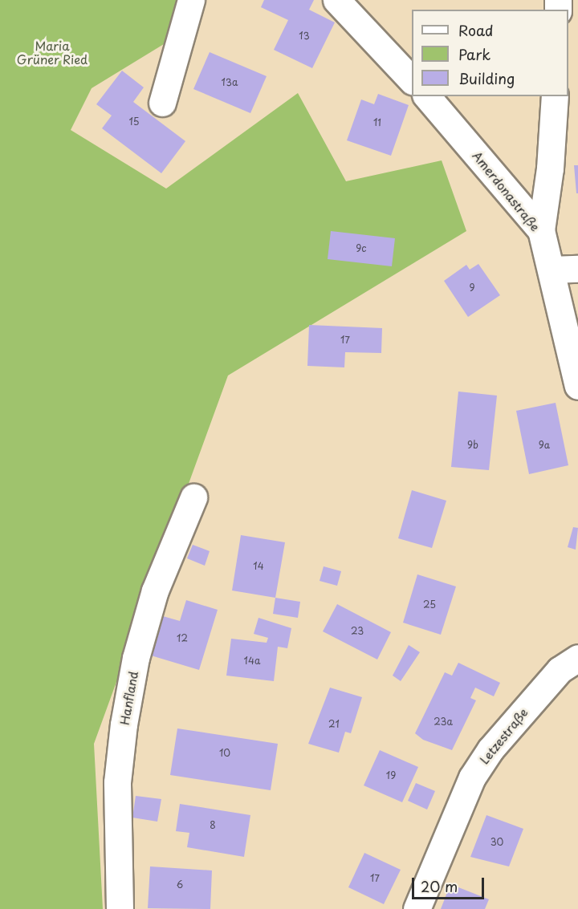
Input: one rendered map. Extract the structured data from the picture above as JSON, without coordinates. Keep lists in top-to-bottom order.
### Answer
{
  "streets": {
    "street": ["Amerdonastraße", "Hanfland", "Letzestraße"]
  },
  "parks": ["Maria Grüner Ried"],
  "house_numbers": [
    "13",
    "13a",
    "15",
    "11",
    "9c",
    "9",
    "17",
    "9b",
    "9a",
    "14",
    "25",
    "23",
    "12",
    "14a",
    "23a",
    "21",
    "10",
    "19",
    "8",
    "30",
    "17",
    "6"
  ],
  "legend": ["Road", "Park", "Building"],
  "scale_bar": "20 m"
}
